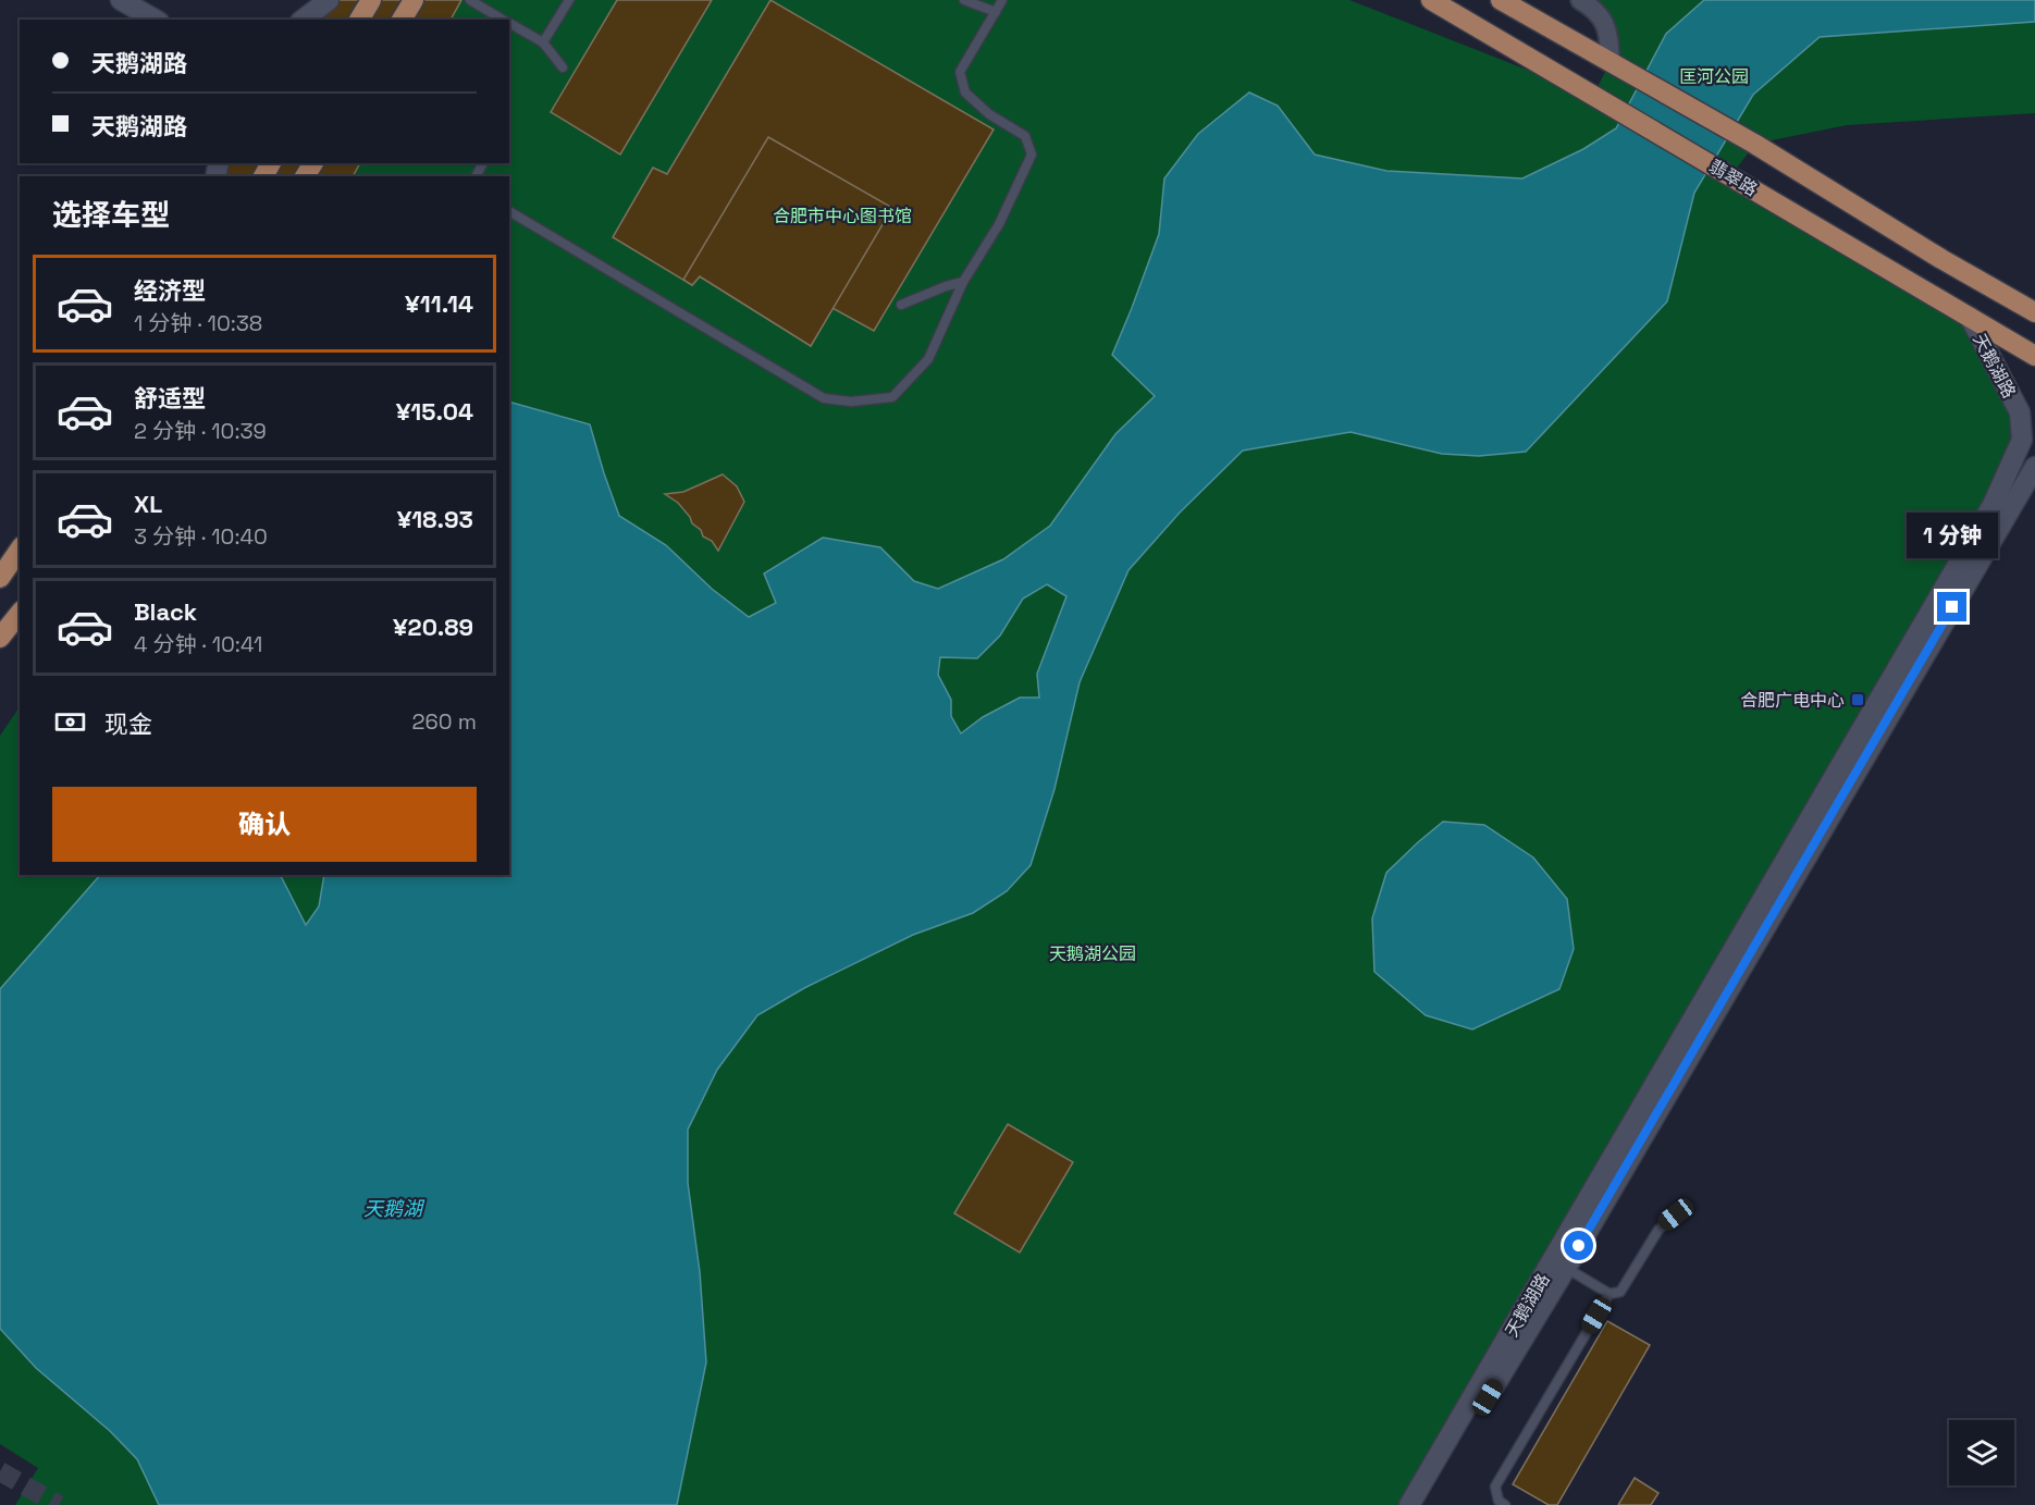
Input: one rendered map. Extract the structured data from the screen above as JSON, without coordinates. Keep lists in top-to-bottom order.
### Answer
{
  "streets": {
    "main road": ["翡翠路"],
    "street": ["天鹅湖路"]
  },
  "crossings": [
    ["翡翠路", "天鹅湖路"]
  ],
  "water": ["天鹅湖"],
  "parks": ["匡河公园", "合肥市中心图书馆", "天鹅湖公园"],
  "places": {
    "transit": ["合肥广电中心"]
  },
  "page": {
    "banner": ["天鹅湖路", "天鹅湖路"],
    "heading": "选择车型",
    "list": [
      {
        "name": "经济型",
        "note": "1 分钟 · 10:38",
        "value": "¥11.14"
      },
      {
        "name": "舒适型",
        "note": "2 分钟 · 10:39",
        "value": "¥15.04"
      },
      {
        "name": "XL",
        "note": "3 分钟 · 10:40",
        "value": "¥18.93"
      },
      {
        "name": "Black",
        "note": "4 分钟 · 10:41",
        "value": "¥20.89"
      }
    ],
    "bubble": "1 分钟",
    "pay": ["现金", "260 m"],
    "buttons": "确认"
  }
}
